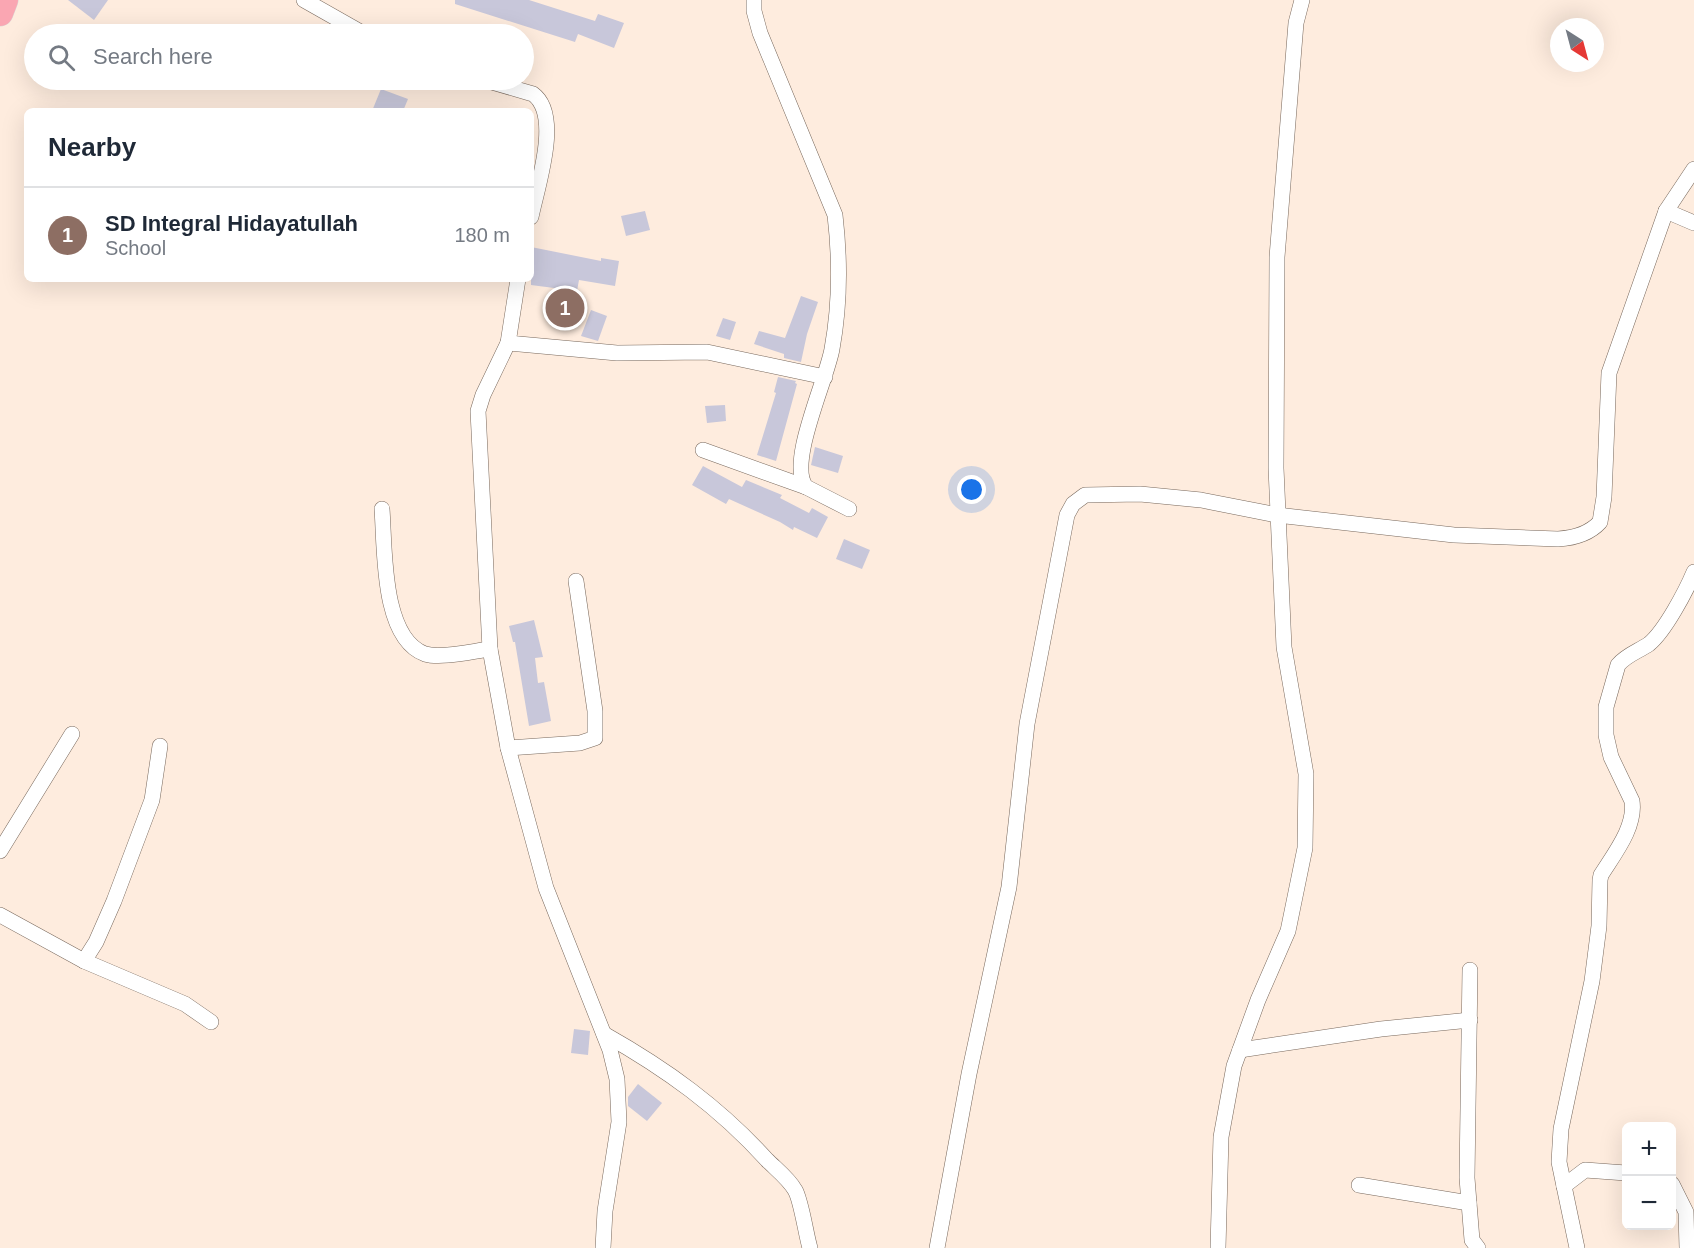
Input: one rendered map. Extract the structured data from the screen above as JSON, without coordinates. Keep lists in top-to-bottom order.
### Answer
{
  "north": "bottom right",
  "page": {
    "search": "Search here",
    "heading": "Nearby",
    "list": [
      {
        "mark": "1",
        "name": "SD Integral Hidayatullah",
        "note": "School",
        "value": "180 m"
      }
    ],
    "pins": "1",
    "map_buttons": ["+", "−"]
  }
}
